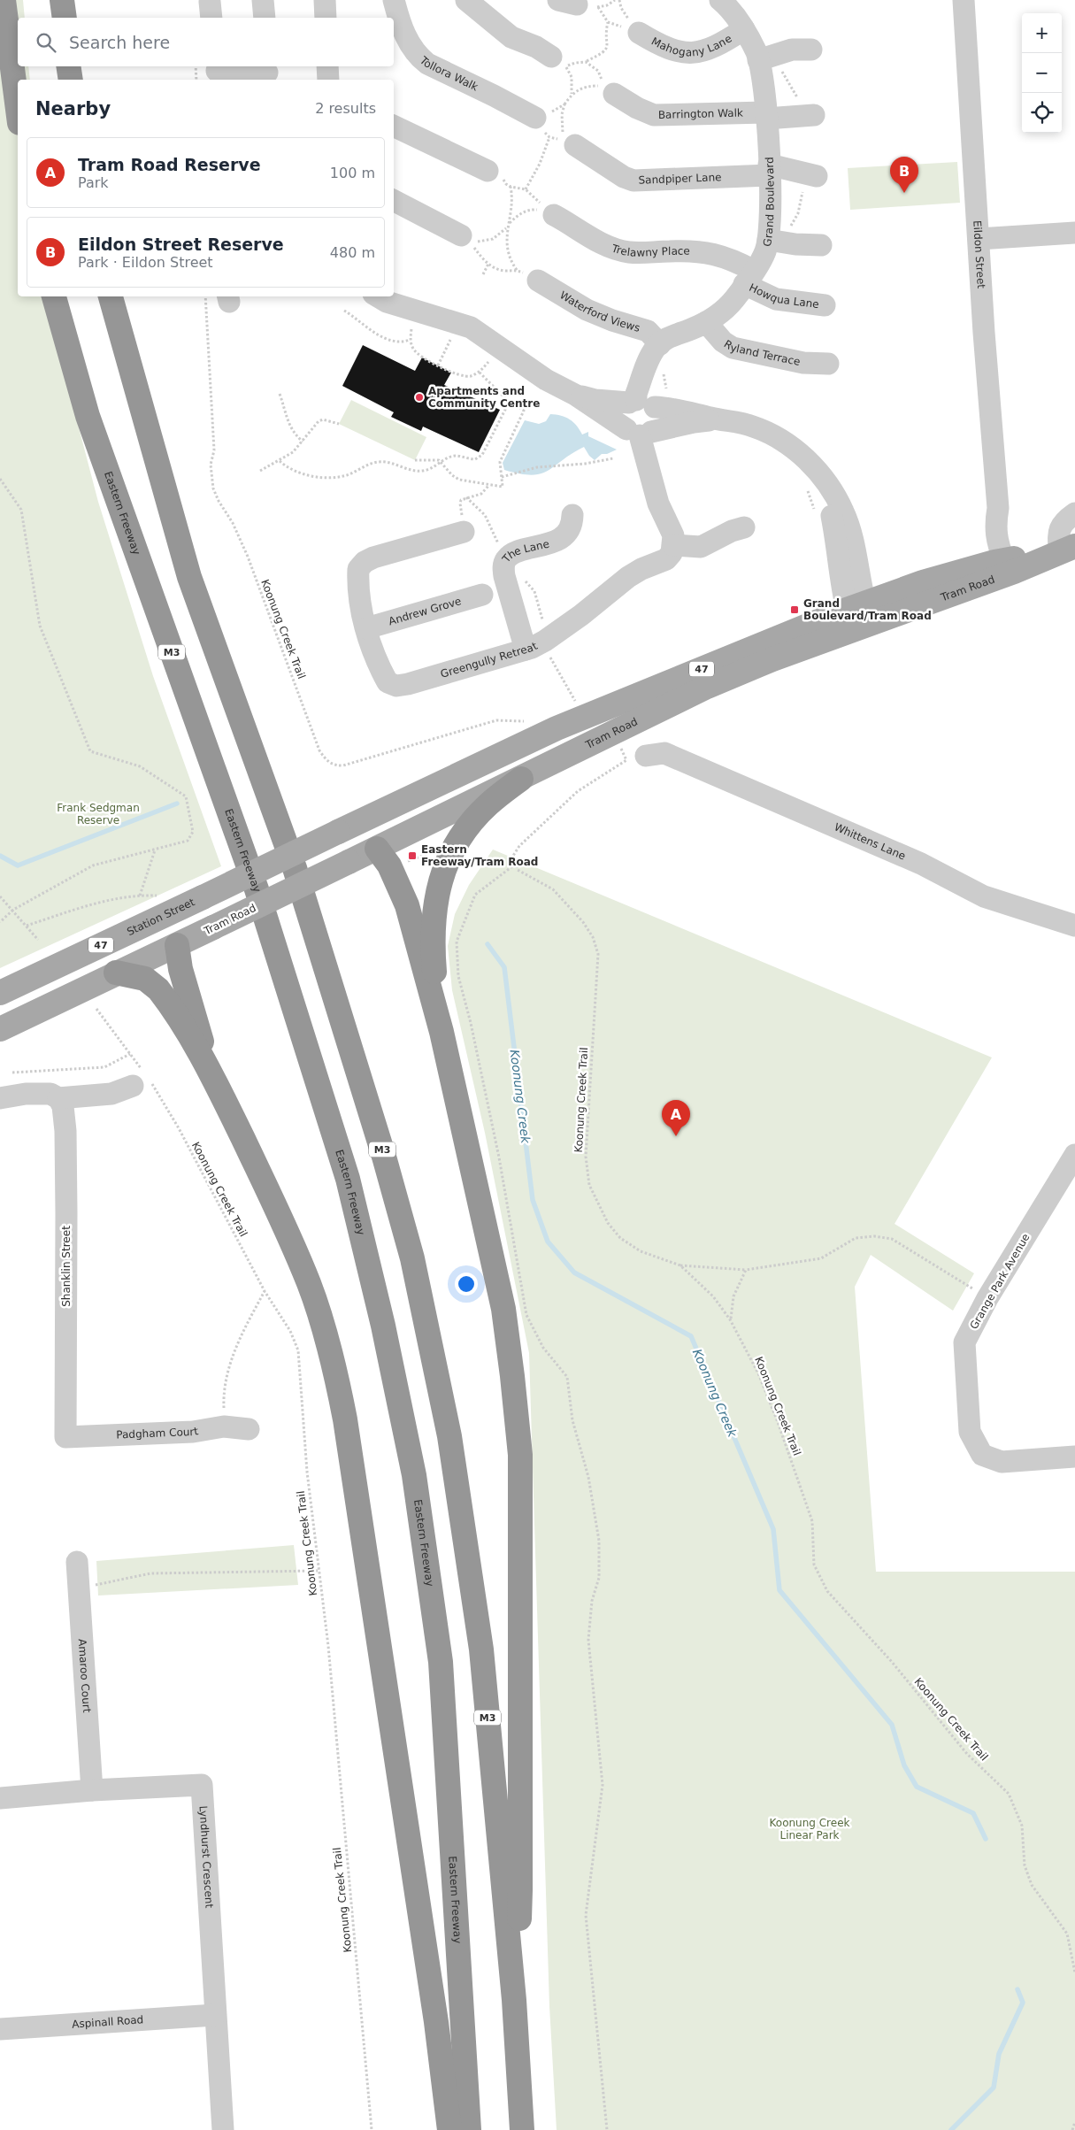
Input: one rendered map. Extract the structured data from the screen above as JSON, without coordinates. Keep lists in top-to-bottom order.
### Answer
{
  "streets": {
    "highway": ["Eastern Freeway", "M3"],
    "main road": ["Tram Road", "47", "Station Street"],
    "street": [
      "Mahogany Lane",
      "Tollora Walk",
      "Barrington Walk",
      "Sandpiper Lane",
      "Grand Boulevard",
      "Trelawny Place",
      "Eildon Street",
      "Howqua Lane",
      "Waterford Views",
      "Ryland Terrace",
      "The Lane",
      "Andrew Grove",
      "Greengully Retreat",
      "Whittens Lane",
      "Shanklin Street",
      "Grange Park Avenue",
      "Padgham Court",
      "Amaroo Court",
      "Lyndhurst Crescent",
      "Aspinall Road"
    ],
    "path": ["Koonung Creek Trail"]
  },
  "crossings": [
    ["Mahogany Lane", "Grand Boulevard"],
    ["Barrington Walk", "Grand Boulevard"],
    ["Sandpiper Lane", "Grand Boulevard"],
    ["Grand Boulevard", "Trelawny Place"],
    ["Grand Boulevard", "Howqua Lane"],
    ["Grand Boulevard", "Waterford Views"],
    ["Grand Boulevard", "Ryland Terrace"],
    ["Trelawny Place", "Howqua Lane"],
    ["Eildon Street", "Tram Road"],
    ["The Lane", "Greengully Retreat"],
    ["Tram Road", "47"],
    ["Tram Road", "Station Street"],
    ["Andrew Grove", "Greengully Retreat"],
    ["Shanklin Street", "Padgham Court"],
    ["Amaroo Court", "Lyndhurst Crescent"],
    ["Lyndhurst Crescent", "Aspinall Road"]
  ],
  "water": ["Koonung Creek"],
  "parks": ["Frank Sedgman Reserve", "Koonung Creek Linear Park"],
  "places": {
    "other": ["Apartments and Community Centre"],
    "transit": ["Grand Boulevard/Tram Road", "Eastern Freeway/Tram Road"]
  },
  "page": {
    "map_buttons": ["+", "−"],
    "search": "Search here",
    "heading": ["Nearby", "2 results"],
    "list": [
      {
        "mark": "A",
        "name": "Tram Road Reserve",
        "note": "Park",
        "value": "100 m"
      },
      {
        "mark": "B",
        "name": "Eildon Street Reserve",
        "note": "Park · Eildon Street",
        "value": "480 m"
      }
    ],
    "pins": ["B", "A"]
  }
}
